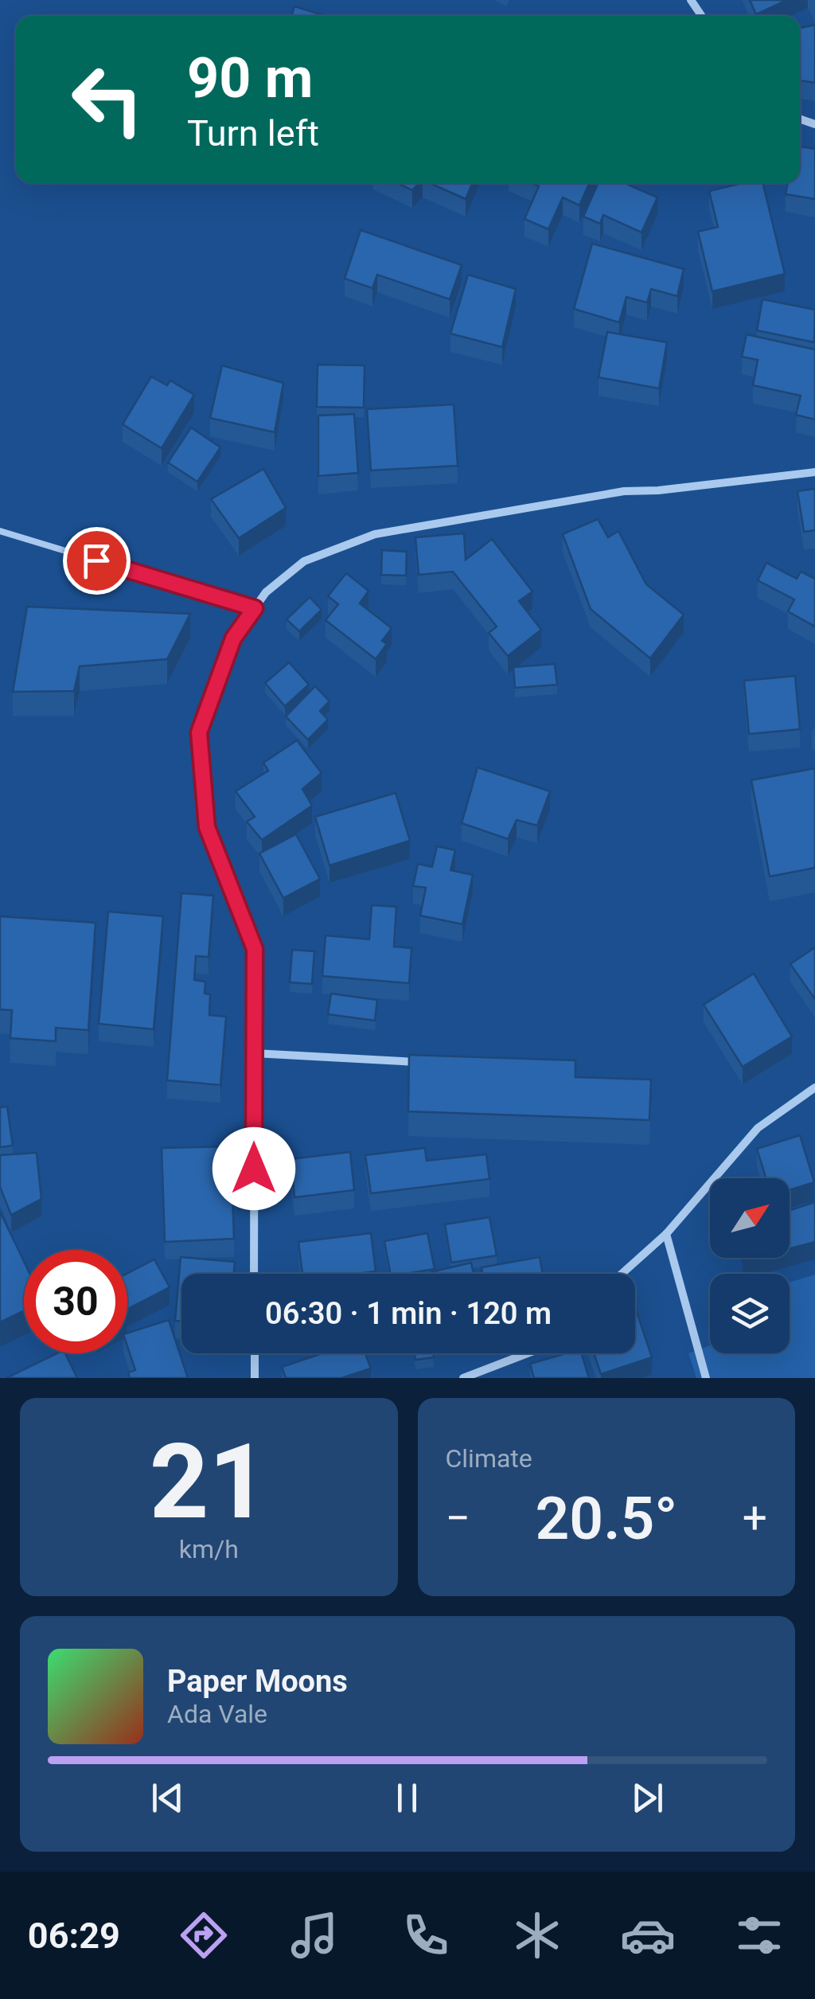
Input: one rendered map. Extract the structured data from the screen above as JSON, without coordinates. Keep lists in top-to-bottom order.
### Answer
{
  "north": "top right",
  "page": {
    "turn": ["90 m", "Turn left"],
    "limit": "30",
    "trip": "06:30 · 1 min · 120 m",
    "tile": [
      ["21", "km/h"],
      "Climate"
    ],
    "heat": ["−", "20.5°", "+"],
    "song": ["Paper Moons", "Ada Vale"],
    "tabs": "06:29"
  }
}
